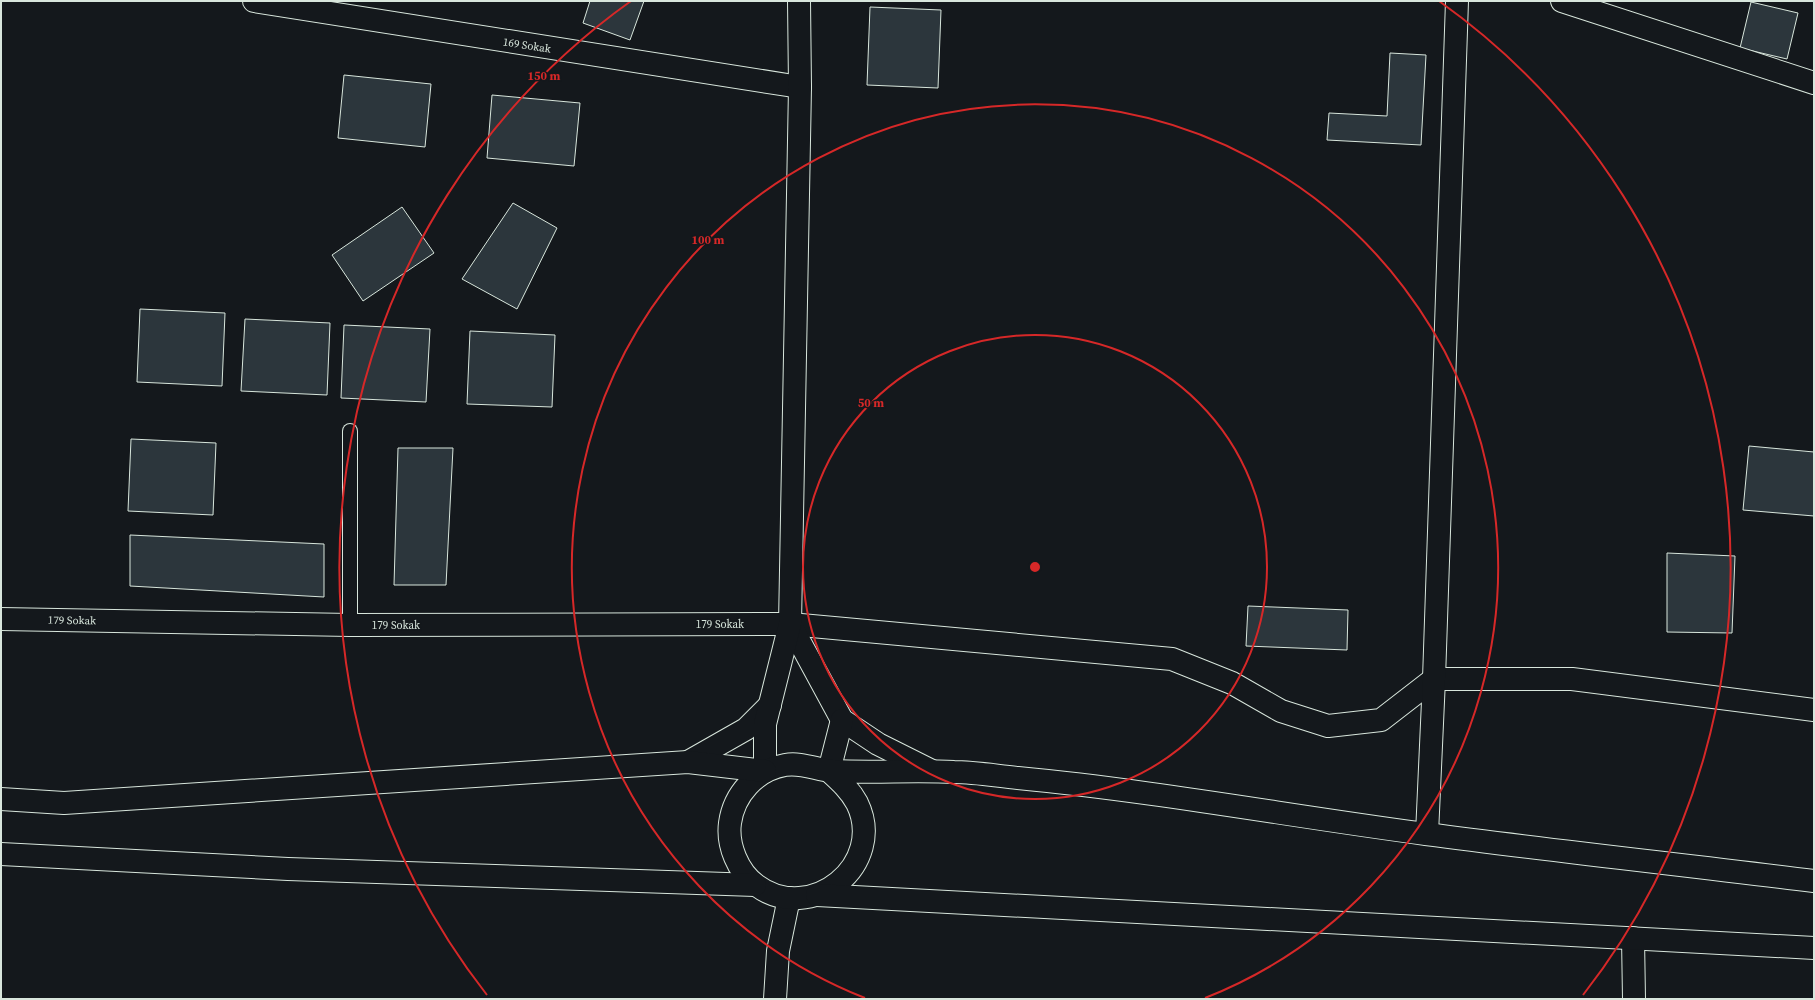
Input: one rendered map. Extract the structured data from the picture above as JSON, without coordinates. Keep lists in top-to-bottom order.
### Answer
{
  "streets": {
    "main road": ["169 Sokak", "179 Sokak"]
  },
  "rings": ["150 m", "100 m", "50 m"]
}
